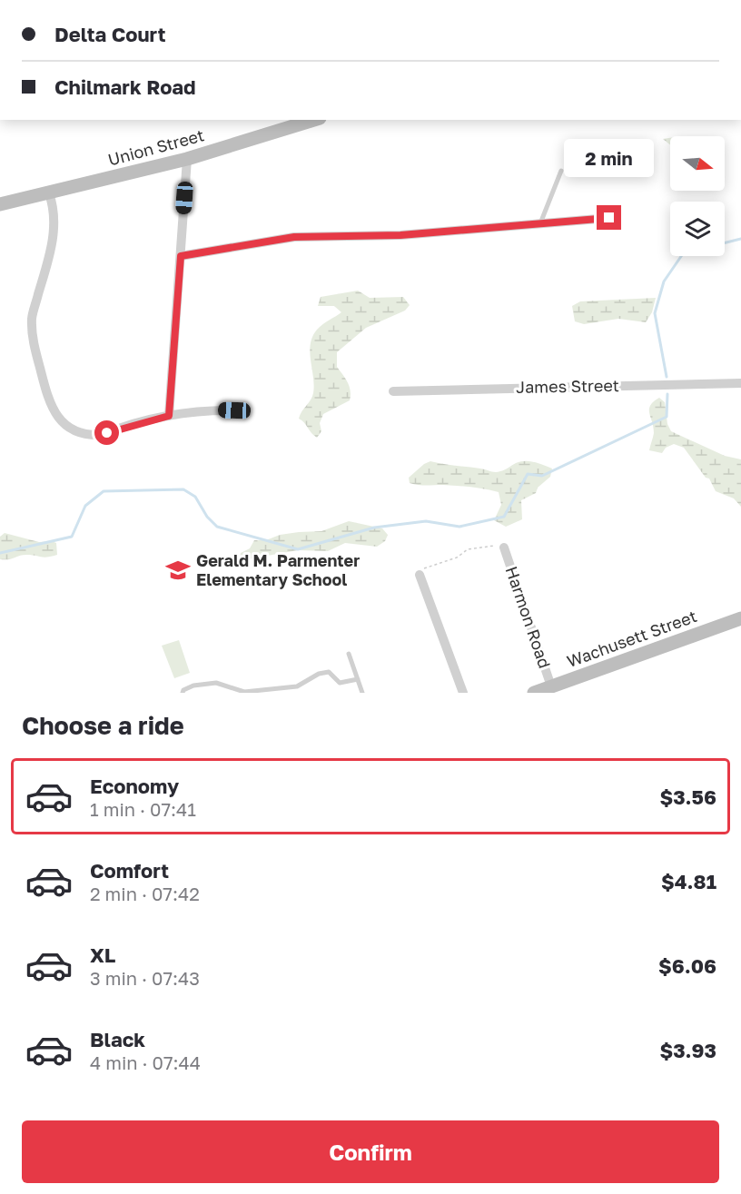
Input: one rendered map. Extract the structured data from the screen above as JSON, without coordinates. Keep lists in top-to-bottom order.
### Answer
{
  "streets": {
    "main road": ["Union Street", "Wachusett Street"],
    "street": ["James Street", "Harmon Road"]
  },
  "crossings": [
    ["Harmon Road", "Wachusett Street"]
  ],
  "places": {
    "school or university": ["Gerald M. Parmenter Elementary School"]
  },
  "north": "right",
  "page": {
    "banner": ["Delta Court", "Chilmark Road"],
    "bubble": "2 min",
    "heading": "Choose a ride",
    "list": [
      {
        "name": "Economy",
        "note": "1 min · 07:41",
        "value": "$3.56"
      },
      {
        "name": "Comfort",
        "note": "2 min · 07:42",
        "value": "$4.81"
      },
      {
        "name": "XL",
        "note": "3 min · 07:43",
        "value": "$6.06"
      },
      {
        "name": "Black",
        "note": "4 min · 07:44",
        "value": "$3.93"
      }
    ],
    "buttons": "Confirm"
  }
}
